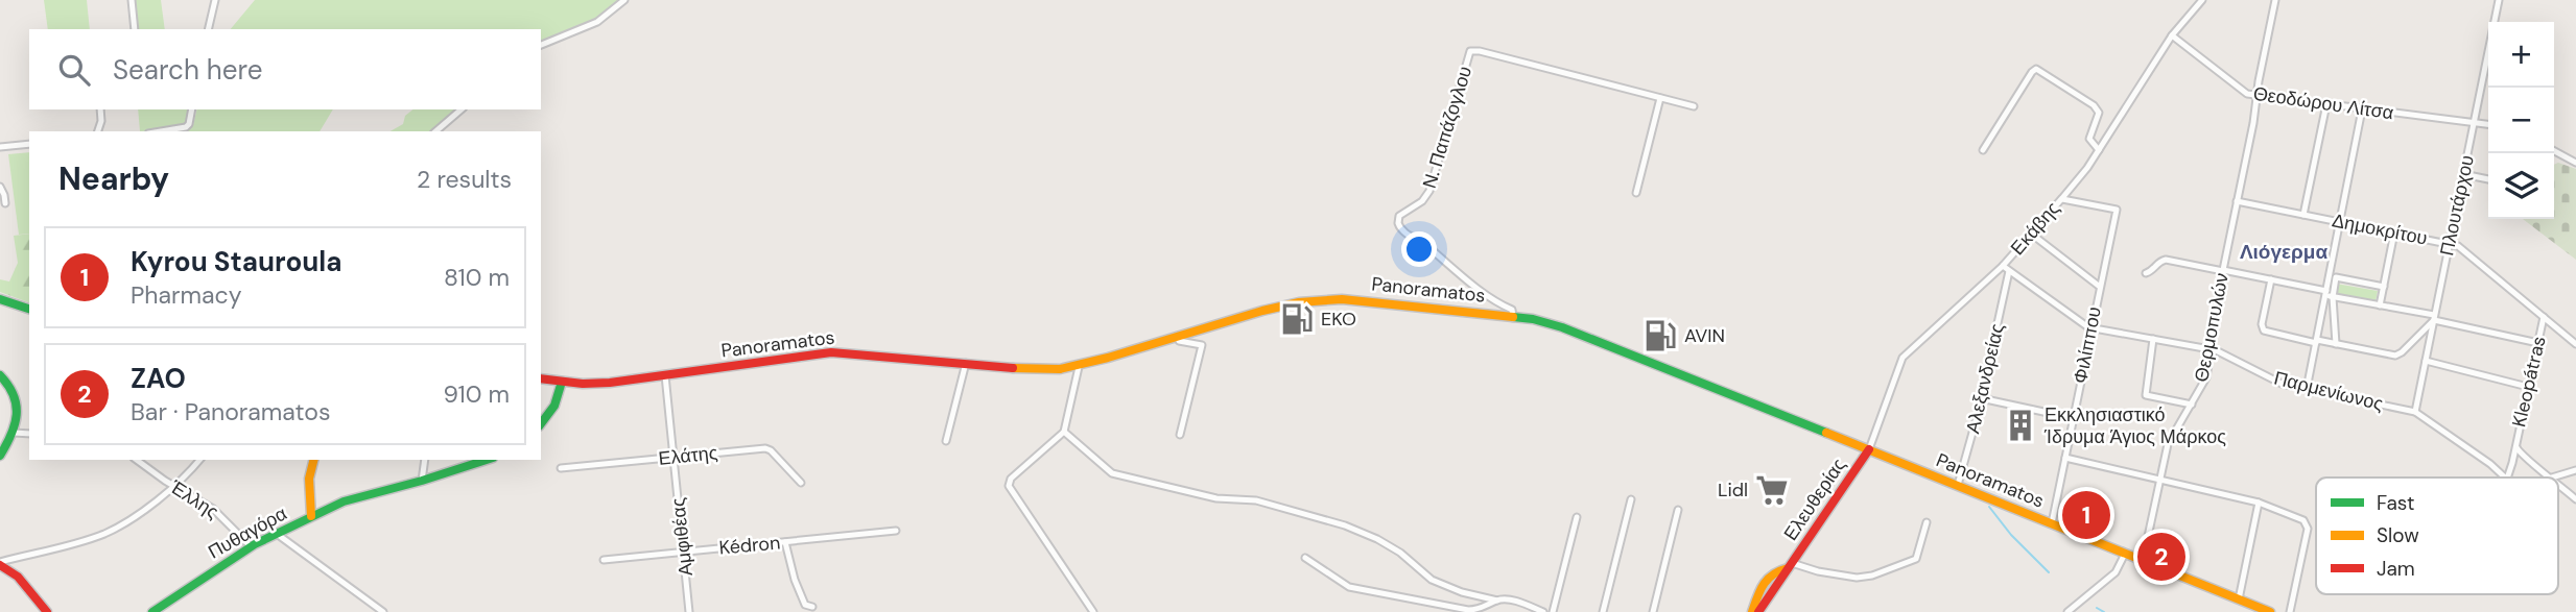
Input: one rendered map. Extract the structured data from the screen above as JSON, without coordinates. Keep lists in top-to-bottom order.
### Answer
{
  "streets": {
    "main road": ["Panoramatos", "Ελευθερίας", "Πυθαγόρα"],
    "street": [
      "Θεοδώρου Λίτσα",
      "Ν. Παπάζογλου",
      "Πλουτάρχου",
      "Εκάβης",
      "Δημοκρίτου",
      "Θερμοπυλών",
      "Φιλίππου",
      "Αλεξανδρείας",
      "Kleopátras",
      "Παρμενίωνος",
      "Ελάτης",
      "Έλλης",
      "Αμφιθέας",
      "Kédron"
    ]
  },
  "crossings": [
    ["Θεοδώρου Λίτσα", "Πλουτάρχου"],
    ["Θεοδώρου Λίτσα", "Εκάβης"],
    ["Θεοδώρου Λίτσα", "Θερμοπυλών"],
    ["Ν. Παπάζογλου", "Panoramatos"],
    ["Πλουτάρχου", "Δημοκρίτου"],
    ["Πλουτάρχου", "Παρμενίωνος"],
    ["Εκάβης", "Panoramatos"],
    ["Εκάβης", "Φιλίππου"],
    ["Εκάβης", "Παρμενίωνος"],
    ["Εκάβης", "Ελευθερίας"],
    ["Δημοκρίτου", "Θερμοπυλών"],
    ["Δημοκρίτου", "Kleopátras"],
    ["Panoramatos", "Θερμοπυλών"],
    ["Panoramatos", "Φιλίππου"],
    ["Panoramatos", "Αλεξανδρείας"],
    ["Panoramatos", "Ελευθερίας"],
    ["Panoramatos", "Αμφιθέας"],
    ["Θερμοπυλών", "Παρμενίωνος"],
    ["Φιλίππου", "Παρμενίωνος"],
    ["Αλεξανδρείας", "Παρμενίωνος"],
    ["Ελάτης", "Αμφιθέας"],
    ["Έλλης", "Πυθαγόρα"],
    ["Αμφιθέας", "Kédron"]
  ],
  "districts": ["Λιόγερμα"],
  "places": {
    "fuel station": ["EKO", "AVIN"],
    "building": ["Εκκλησιαστικό Ίδρυμα Άγιος Μάρκος"],
    "supermarket": ["Lidl"]
  },
  "legend": ["Fast", "Slow", "Jam"],
  "page": {
    "map_buttons": ["+", "−"],
    "search": "Search here",
    "heading": ["Nearby", "2 results"],
    "list": [
      {
        "mark": "1",
        "name": "Kyrou Stauroula",
        "note": "Pharmacy",
        "value": "810 m"
      },
      {
        "mark": "2",
        "name": "ZAO",
        "note": "Bar · Panoramatos",
        "value": "910 m"
      }
    ],
    "pins": ["1", "2"]
  }
}
